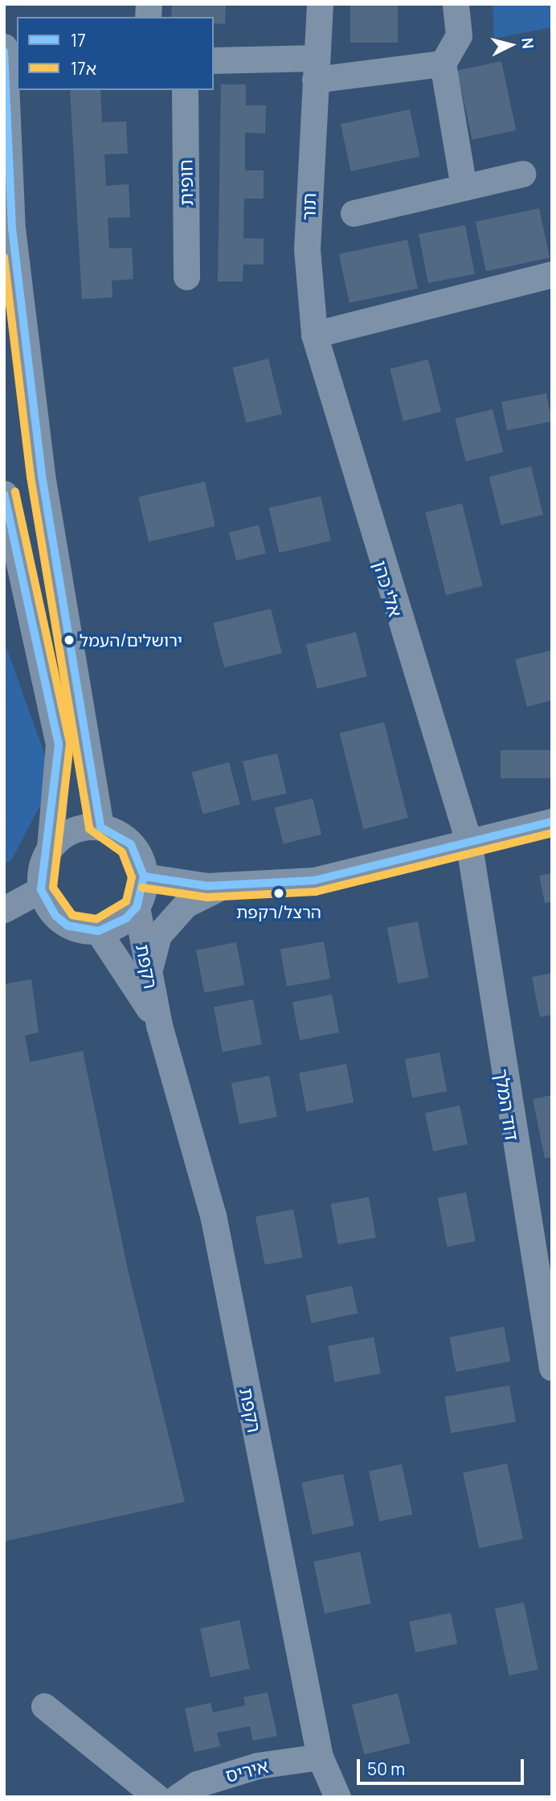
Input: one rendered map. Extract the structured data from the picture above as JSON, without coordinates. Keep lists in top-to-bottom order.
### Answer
{
  "streets": {
    "street": [
      "חופית",
      "תור",
      "אלי כהן",
      "רקפת",
      "דוד המלך",
      "איריס"
    ]
  },
  "crossings": [
    ["תור", "אלי כהן"],
    ["אלי כהן", "דוד המלך"],
    ["רקפת", "איריס"]
  ],
  "places": ["ירושלים/העמל", "הרצל/רקפת"],
  "lines": ["transit line 17", "transit line 17א"],
  "legend": ["17", "17א"],
  "scale_bar": "50 m",
  "north": "right"
}
